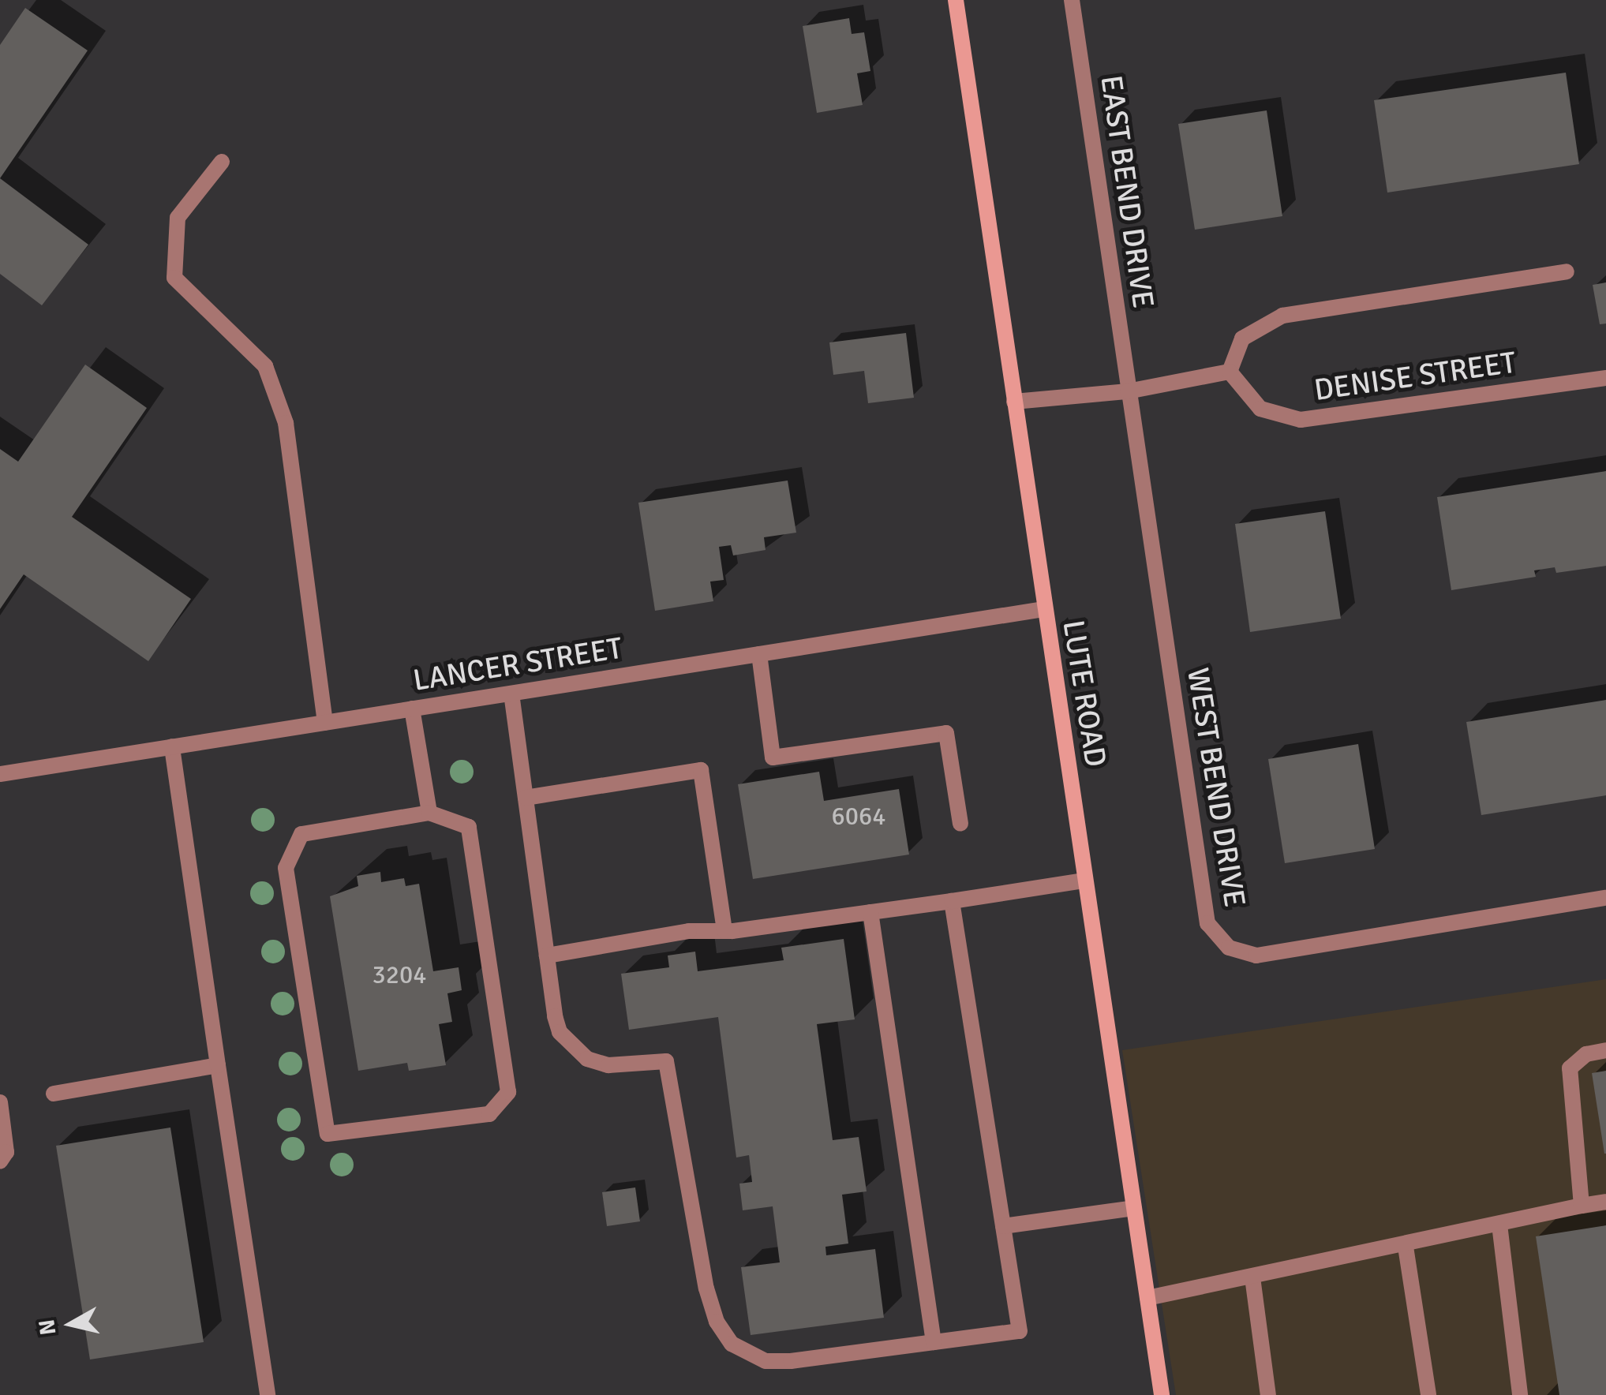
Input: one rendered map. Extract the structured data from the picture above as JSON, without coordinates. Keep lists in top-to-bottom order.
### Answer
{
  "streets": {
    "street": [
      "EAST BEND DRIVE",
      "DENISE STREET",
      "LANCER STREET",
      "LUTE ROAD",
      "WEST BEND DRIVE"
    ]
  },
  "crossings": [
    ["EAST BEND DRIVE", "WEST BEND DRIVE"],
    ["LANCER STREET", "LUTE ROAD"]
  ],
  "house_numbers": ["6064", "3204"],
  "north": "left"
}
